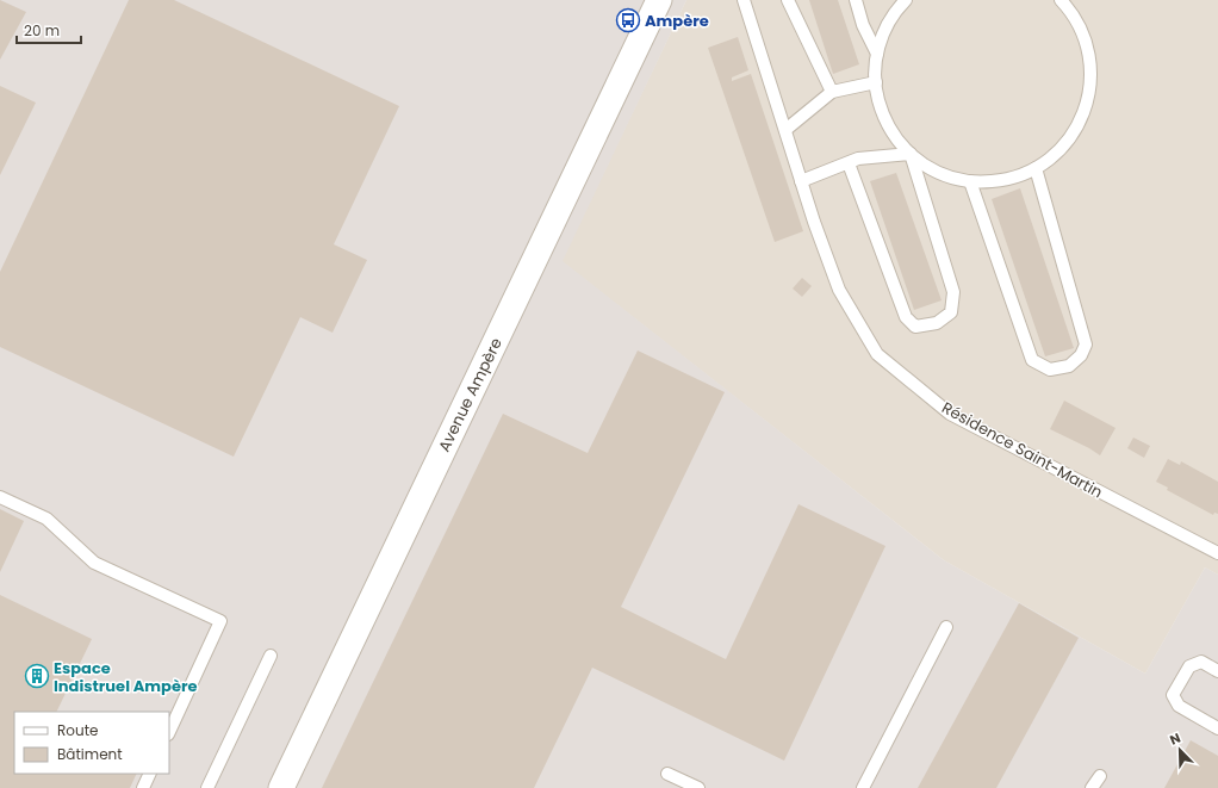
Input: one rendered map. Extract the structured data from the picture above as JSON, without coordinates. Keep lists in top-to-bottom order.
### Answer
{
  "streets": {
    "street": ["Avenue Ampère"],
    "lane": ["Résidence Saint-Martin"]
  },
  "places": {
    "bus stop": ["Ampère"],
    "building": ["Espace Indistruel Ampère"]
  },
  "legend": ["Route", "Bâtiment"],
  "scale_bar": "20 m",
  "north": "top left"
}
